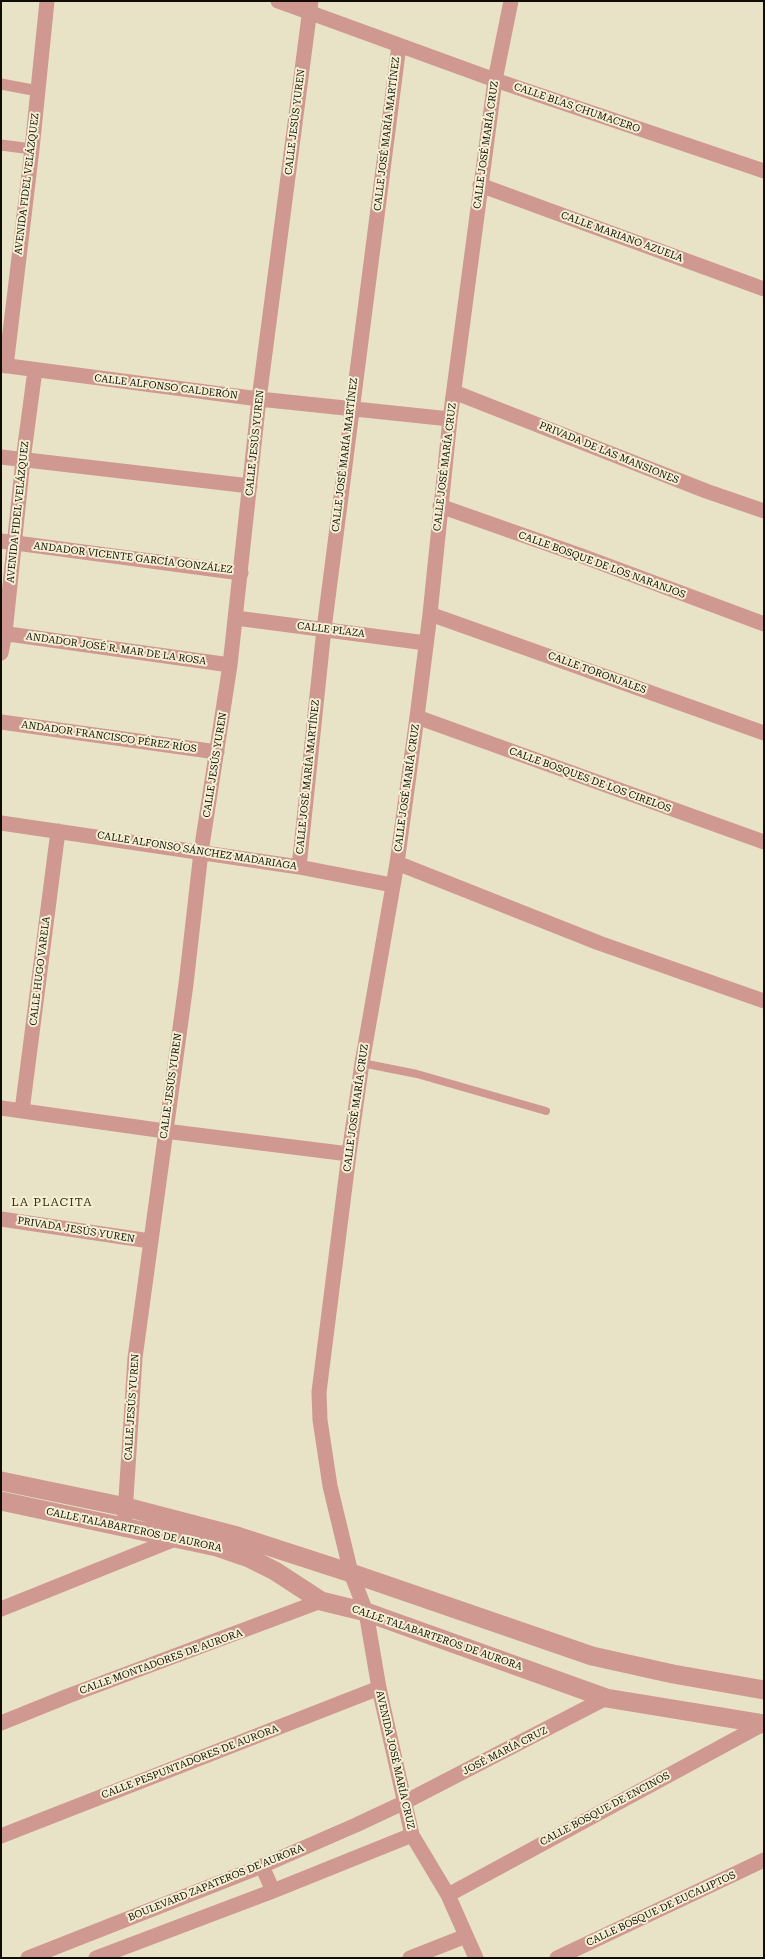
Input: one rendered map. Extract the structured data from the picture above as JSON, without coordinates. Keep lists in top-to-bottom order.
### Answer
{
  "streets": {
    "street": [
      "CALLE BLAS CHUMACERO",
      "CALLE JESÚS YUREN",
      "CALLE JOSÉ MARÍA MARTÍNEZ",
      "CALLE JOSÉ MARÍA CRUZ",
      "AVENIDA FIDEL VELÁZQUEZ",
      "CALLE MARIANO AZUELA",
      "CALLE ALFONSO CALDERÓN",
      "PRIVADA DE LAS MANSIONES",
      "ANDADOR VICENTE GARCÍA GONZÁLEZ",
      "CALLE BOSQUE DE LOS NARANJOS",
      "CALLE PLAZA",
      "ANDADOR JOSÉ R. MAR DE LA ROSA",
      "CALLE TORONJALES",
      "ANDADOR FRANCISCO PÉREZ RÍOS",
      "CALLE BOSQUES DE LOS CIRELOS",
      "CALLE ALFONSO SÁNCHEZ MADARIAGA",
      "CALLE HUGO VARELA",
      "PRIVADA JESÚS YUREN",
      "CALLE TALABARTEROS DE AURORA",
      "CALLE MONTADORES DE AURORA",
      "JOSÉ MARÍA CRUZ",
      "AVENIDA JOSÉ MARÍA CRUZ",
      "CALLE PESPUNTADORES DE AURORA",
      "CALLE BOSQUE DE ENCINOS",
      "BOULEVARD ZAPATEROS DE AURORA",
      "CALLE BOSQUE DE EUCALIPTOS"
    ]
  },
  "crossings": [
    ["CALLE BLAS CHUMACERO", "CALLE JESÚS YUREN"],
    ["CALLE BLAS CHUMACERO", "CALLE JOSÉ MARÍA MARTÍNEZ"],
    ["CALLE BLAS CHUMACERO", "CALLE JOSÉ MARÍA CRUZ"],
    ["CALLE JESÚS YUREN", "CALLE ALFONSO CALDERÓN"],
    ["CALLE JESÚS YUREN", "ANDADOR VICENTE GARCÍA GONZÁLEZ"],
    ["CALLE JESÚS YUREN", "CALLE PLAZA"],
    ["CALLE JESÚS YUREN", "ANDADOR JOSÉ R. MAR DE LA ROSA"],
    ["CALLE JESÚS YUREN", "ANDADOR FRANCISCO PÉREZ RÍOS"],
    ["CALLE JESÚS YUREN", "CALLE ALFONSO SÁNCHEZ MADARIAGA"],
    ["CALLE JESÚS YUREN", "PRIVADA JESÚS YUREN"],
    ["CALLE JESÚS YUREN", "CALLE TALABARTEROS DE AURORA"],
    ["CALLE JOSÉ MARÍA MARTÍNEZ", "CALLE ALFONSO CALDERÓN"],
    ["CALLE JOSÉ MARÍA MARTÍNEZ", "CALLE PLAZA"],
    ["CALLE JOSÉ MARÍA MARTÍNEZ", "CALLE ALFONSO SÁNCHEZ MADARIAGA"],
    ["CALLE JOSÉ MARÍA CRUZ", "CALLE MARIANO AZUELA"],
    ["CALLE JOSÉ MARÍA CRUZ", "CALLE ALFONSO CALDERÓN"],
    ["CALLE JOSÉ MARÍA CRUZ", "PRIVADA DE LAS MANSIONES"],
    ["CALLE JOSÉ MARÍA CRUZ", "CALLE BOSQUE DE LOS NARANJOS"],
    ["CALLE JOSÉ MARÍA CRUZ", "CALLE PLAZA"],
    ["CALLE JOSÉ MARÍA CRUZ", "CALLE TORONJALES"],
    ["CALLE JOSÉ MARÍA CRUZ", "CALLE BOSQUES DE LOS CIRELOS"],
    ["CALLE JOSÉ MARÍA CRUZ", "CALLE ALFONSO SÁNCHEZ MADARIAGA"],
    ["CALLE JOSÉ MARÍA CRUZ", "CALLE TALABARTEROS DE AURORA"],
    ["CALLE JOSÉ MARÍA CRUZ", "AVENIDA JOSÉ MARÍA CRUZ"],
    ["AVENIDA FIDEL VELÁZQUEZ", "CALLE ALFONSO CALDERÓN"],
    ["AVENIDA FIDEL VELÁZQUEZ", "ANDADOR VICENTE GARCÍA GONZÁLEZ"],
    ["AVENIDA FIDEL VELÁZQUEZ", "ANDADOR JOSÉ R. MAR DE LA ROSA"],
    ["CALLE ALFONSO SÁNCHEZ MADARIAGA", "CALLE HUGO VARELA"],
    ["CALLE TALABARTEROS DE AURORA", "CALLE MONTADORES DE AURORA"],
    ["CALLE TALABARTEROS DE AURORA", "JOSÉ MARÍA CRUZ"],
    ["CALLE TALABARTEROS DE AURORA", "AVENIDA JOSÉ MARÍA CRUZ"],
    ["CALLE TALABARTEROS DE AURORA", "CALLE BOSQUE DE ENCINOS"],
    ["JOSÉ MARÍA CRUZ", "AVENIDA JOSÉ MARÍA CRUZ"],
    ["JOSÉ MARÍA CRUZ", "BOULEVARD ZAPATEROS DE AURORA"],
    ["AVENIDA JOSÉ MARÍA CRUZ", "CALLE PESPUNTADORES DE AURORA"],
    ["AVENIDA JOSÉ MARÍA CRUZ", "CALLE BOSQUE DE ENCINOS"],
    ["AVENIDA JOSÉ MARÍA CRUZ", "BOULEVARD ZAPATEROS DE AURORA"]
  ],
  "districts": ["LA PLACITA"]
}
